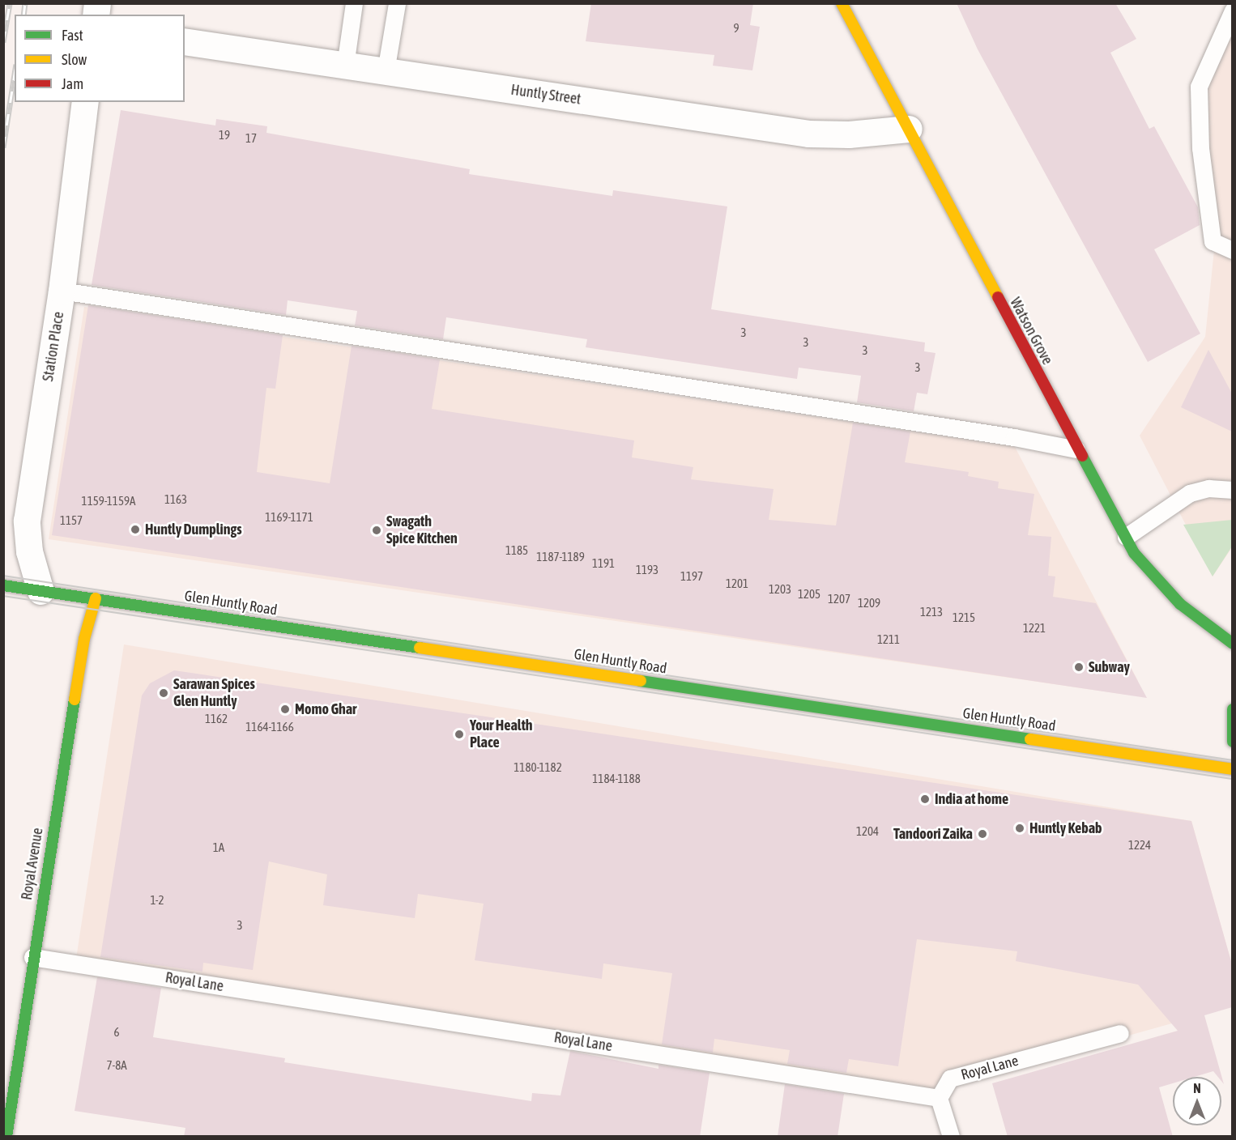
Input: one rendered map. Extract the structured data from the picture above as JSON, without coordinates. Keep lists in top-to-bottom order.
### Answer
{
  "streets": {
    "street": [
      "Huntly Street",
      "Watson Grove",
      "Station Place",
      "Glen Huntly Road",
      "Royal Avenue"
    ],
    "lane": ["Royal Lane"]
  },
  "crossings": [
    ["Huntly Street", "Watson Grove"],
    ["Station Place", "Glen Huntly Road"],
    ["Glen Huntly Road", "Royal Avenue"],
    ["Royal Avenue", "Royal Lane"]
  ],
  "places": [
    "Huntly Dumplings",
    "Swagath Spice Kitchen",
    "Subway",
    "Sarawan Spices Glen Huntly",
    "Momo Ghar",
    "Your Health Place",
    "India at home",
    "Huntly Kebab",
    "Tandoori Zaika"
  ],
  "house_numbers": [
    "9",
    "19",
    "17",
    "3",
    "3",
    "3",
    "3",
    "1163",
    "1159-1159A",
    "1169-1171",
    "1157",
    "1185",
    "1187-1189",
    "1191",
    "1193",
    "1197",
    "1201",
    "1203",
    "1205",
    "1207",
    "1209",
    "1213",
    "1215",
    "1221",
    "1211",
    "1162",
    "1164-1166",
    "1180-1182",
    "1184-1188",
    "1204",
    "1224",
    "1A",
    "1-2",
    "3",
    "6",
    "7-8A"
  ],
  "legend": ["Fast", "Slow", "Jam"],
  "north": "top"
}
